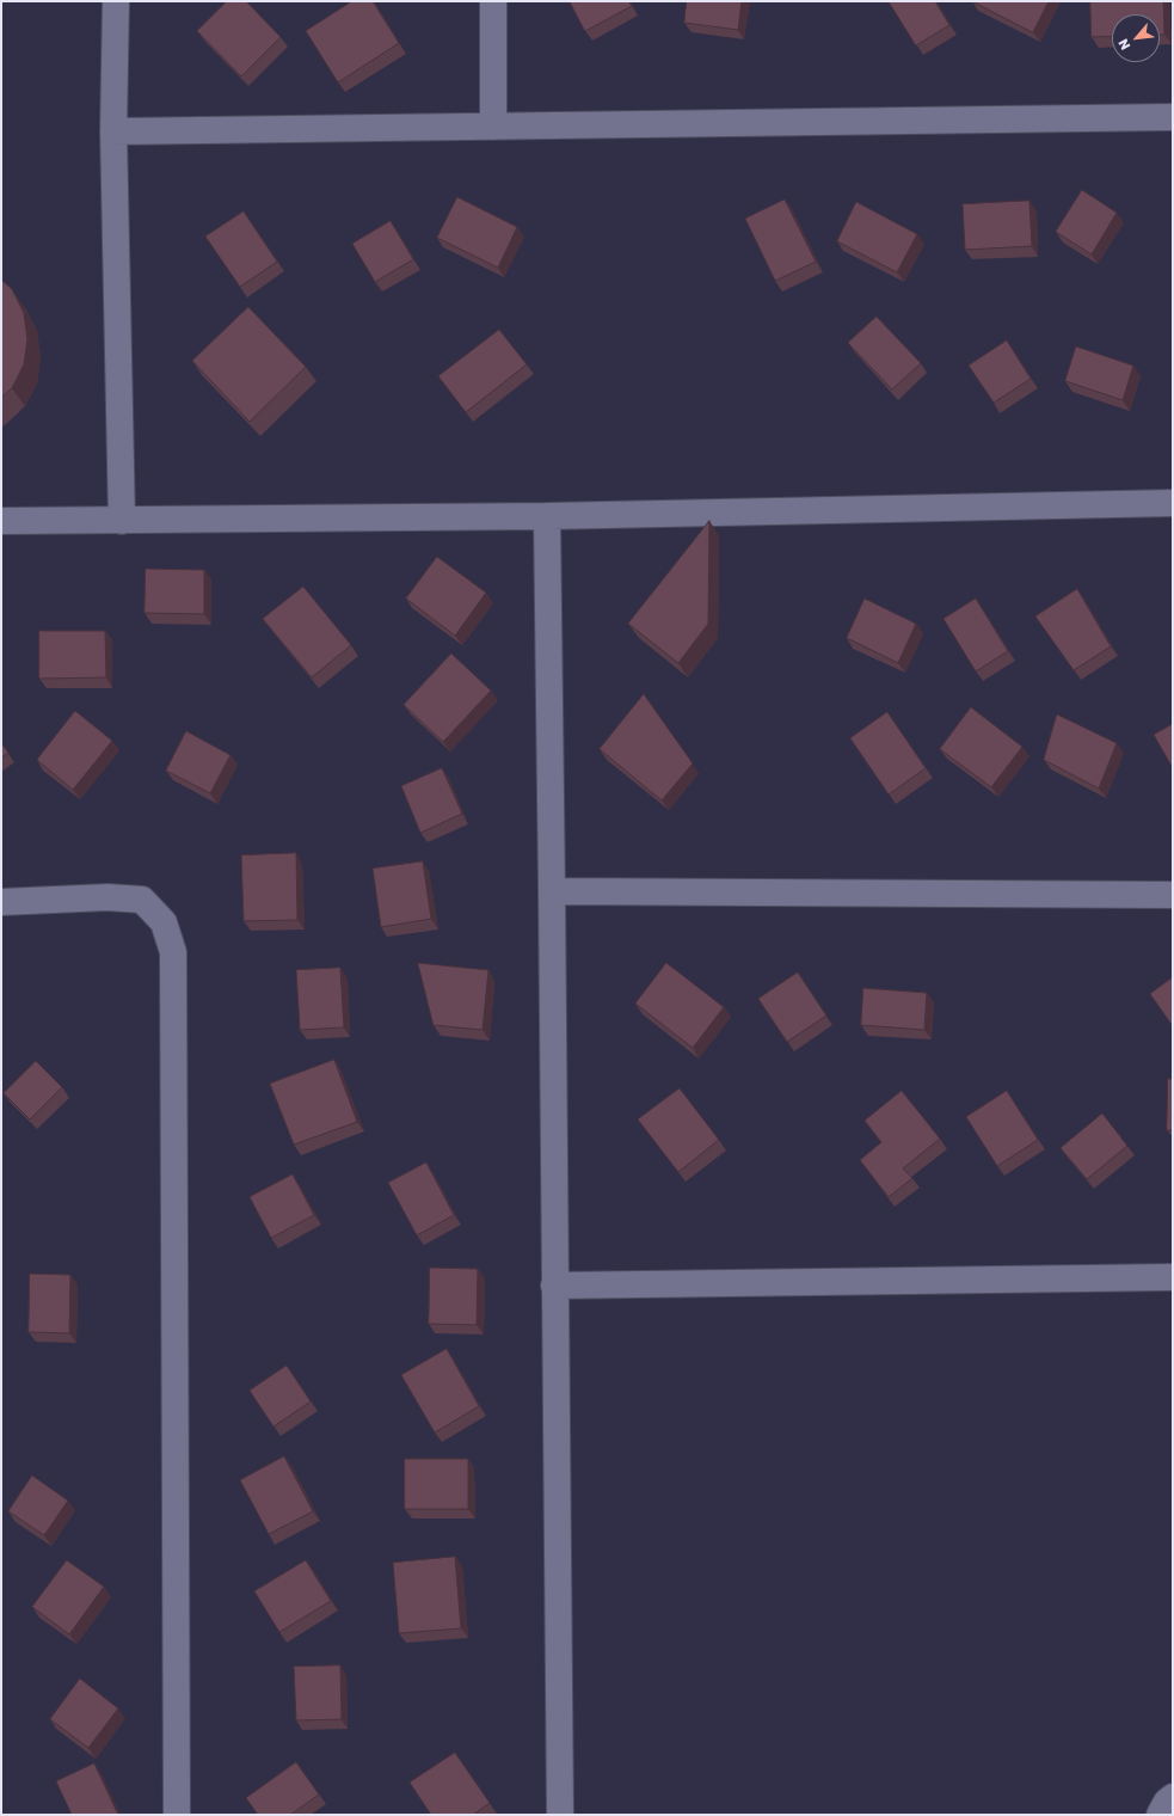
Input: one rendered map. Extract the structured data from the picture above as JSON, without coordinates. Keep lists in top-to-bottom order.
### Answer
{
  "north": "bottom left"
}
